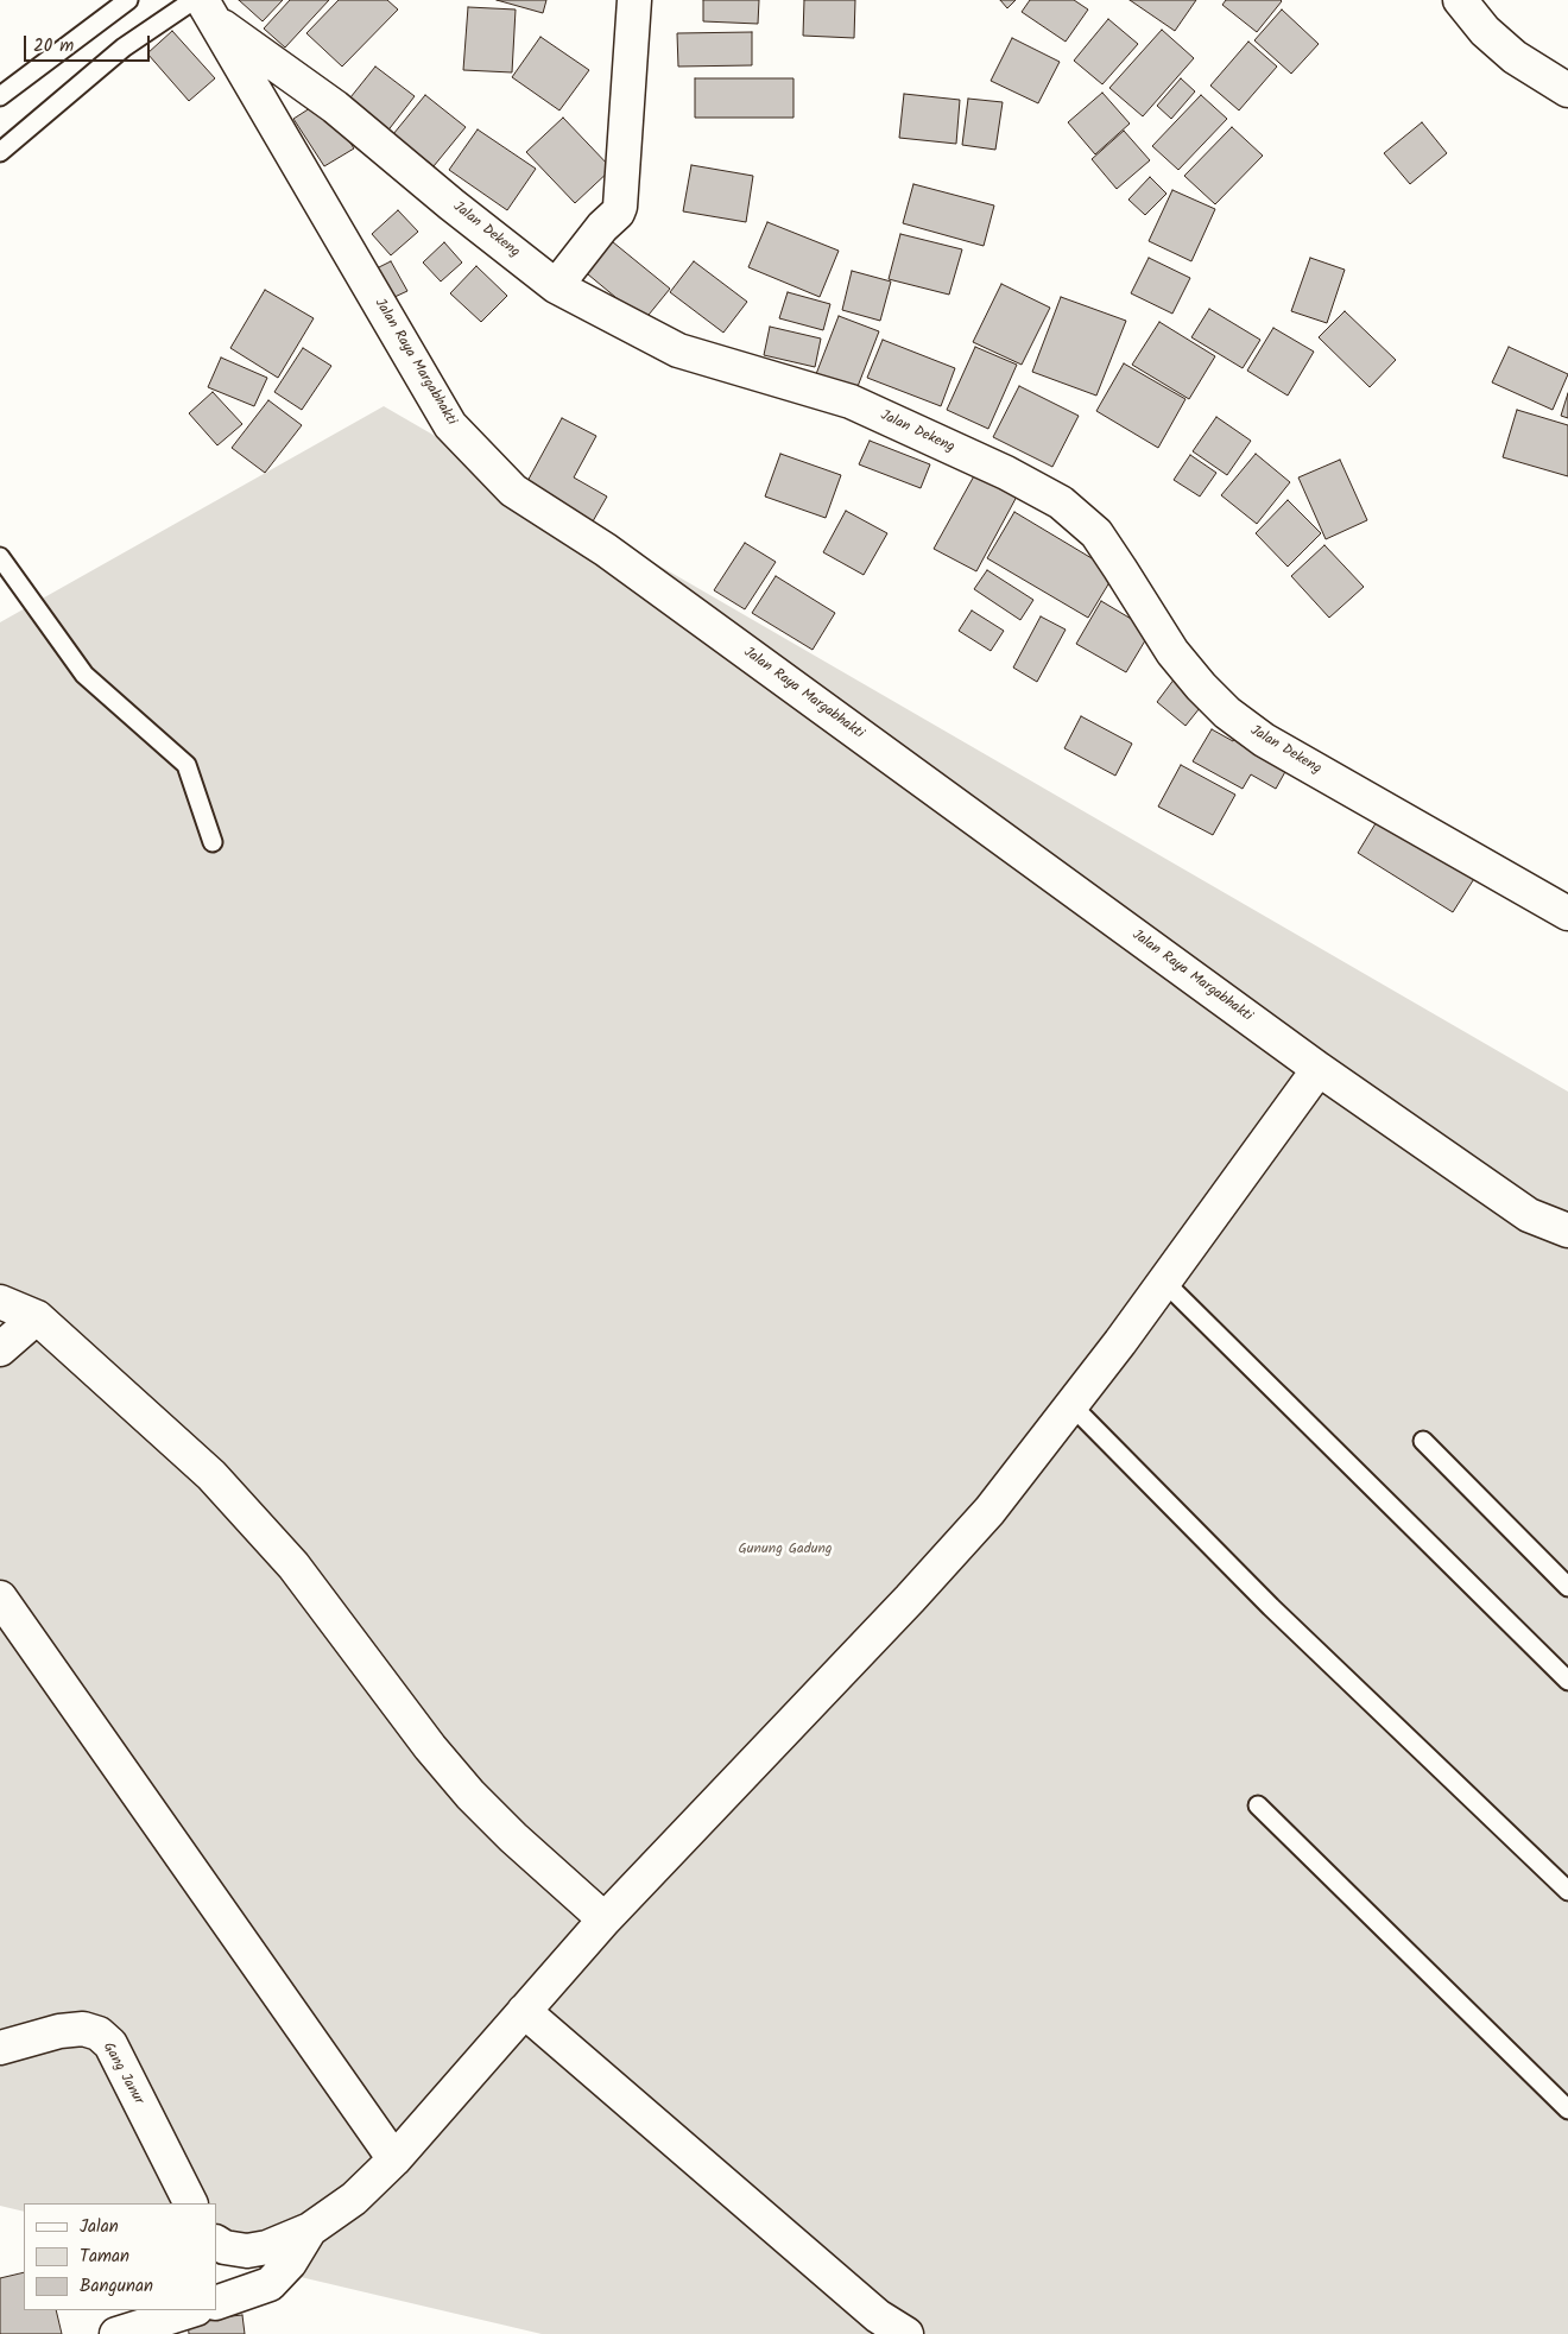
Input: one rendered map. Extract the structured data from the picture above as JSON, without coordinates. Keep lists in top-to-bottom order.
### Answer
{
  "streets": {
    "street": ["Jalan Dekeng", "Jalan Raya Margabhakti", "Gang Janur"]
  },
  "crossings": [
    ["Jalan Dekeng", "Jalan Raya Margabhakti"]
  ],
  "parks": ["Gunung Gadung"],
  "legend": ["Jalan", "Taman", "Bangunan"],
  "scale_bar": "20 m"
}
